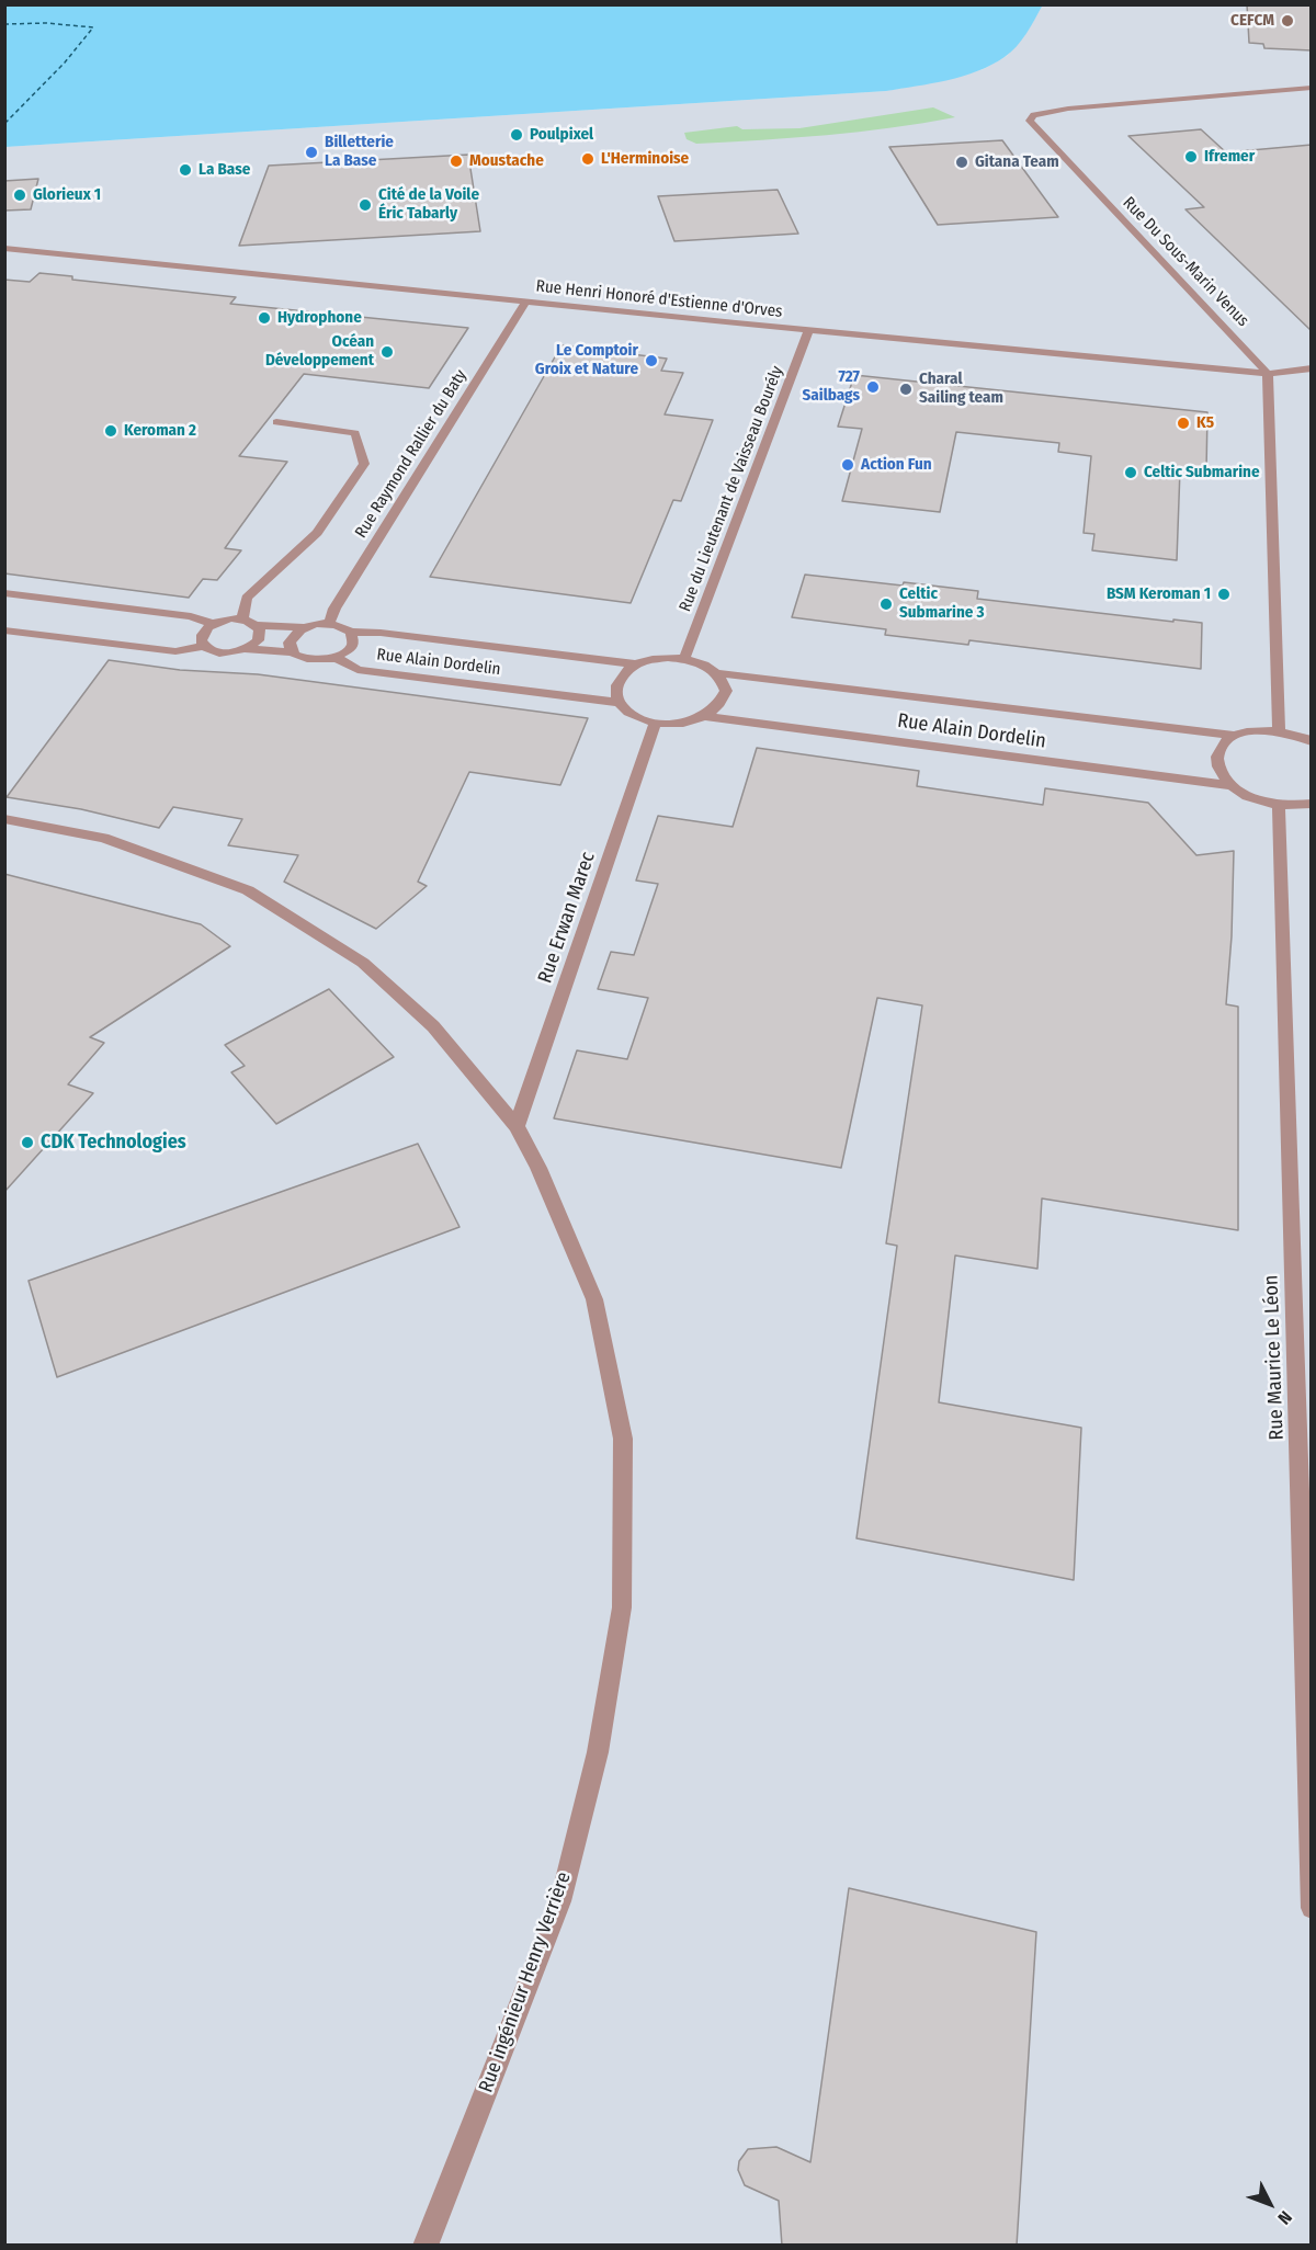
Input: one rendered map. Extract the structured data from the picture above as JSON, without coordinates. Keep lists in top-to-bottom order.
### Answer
{
  "streets": {
    "street": [
      "Rue Du Sous-Marin Venus",
      "Rue Henri Honoré d'Estienne d'Orves",
      "Rue Raymond Rallier du Baty",
      "Rue du Lieutenant de Vaisseau Bourély",
      "Rue Alain Dordelin",
      "Rue Erwan Marec",
      "Rue Maurice Le Léon",
      "Rue ingénieur Henry Verrière"
    ]
  },
  "crossings": [
    ["Rue Du Sous-Marin Venus", "Rue Henri Honoré d'Estienne d'Orves"],
    ["Rue Henri Honoré d'Estienne d'Orves", "Rue Raymond Rallier du Baty"],
    ["Rue Henri Honoré d'Estienne d'Orves", "Rue du Lieutenant de Vaisseau Bourély"],
    ["Rue Raymond Rallier du Baty", "Rue Alain Dordelin"],
    ["Rue du Lieutenant de Vaisseau Bourély", "Rue Alain Dordelin"],
    ["Rue du Lieutenant de Vaisseau Bourély", "Rue Erwan Marec"],
    ["Rue Alain Dordelin", "Rue Erwan Marec"],
    ["Rue Alain Dordelin", "Rue Maurice Le Léon"],
    ["Rue Erwan Marec", "Rue ingénieur Henry Verrière"]
  ],
  "places": [
    "CEFCM",
    "Poulpixel",
    "Billetterie La Base",
    "Ifremer",
    "L'Herminoise",
    "Moustache",
    "Gitana Team",
    "La Base",
    "Glorieux 1",
    "Cité de la Voile Éric Tabarly",
    "Hydrophone",
    "Océan Développement",
    "Le Comptoir Groix et Nature",
    "727 Sailbags",
    "Charal Sailing team",
    "K5",
    "Keroman 2",
    "Action Fun",
    "Celtic Submarine",
    "BSM Keroman 1",
    "Celtic Submarine 3",
    "CDK Technologies"
  ],
  "north": "bottom right"
}
